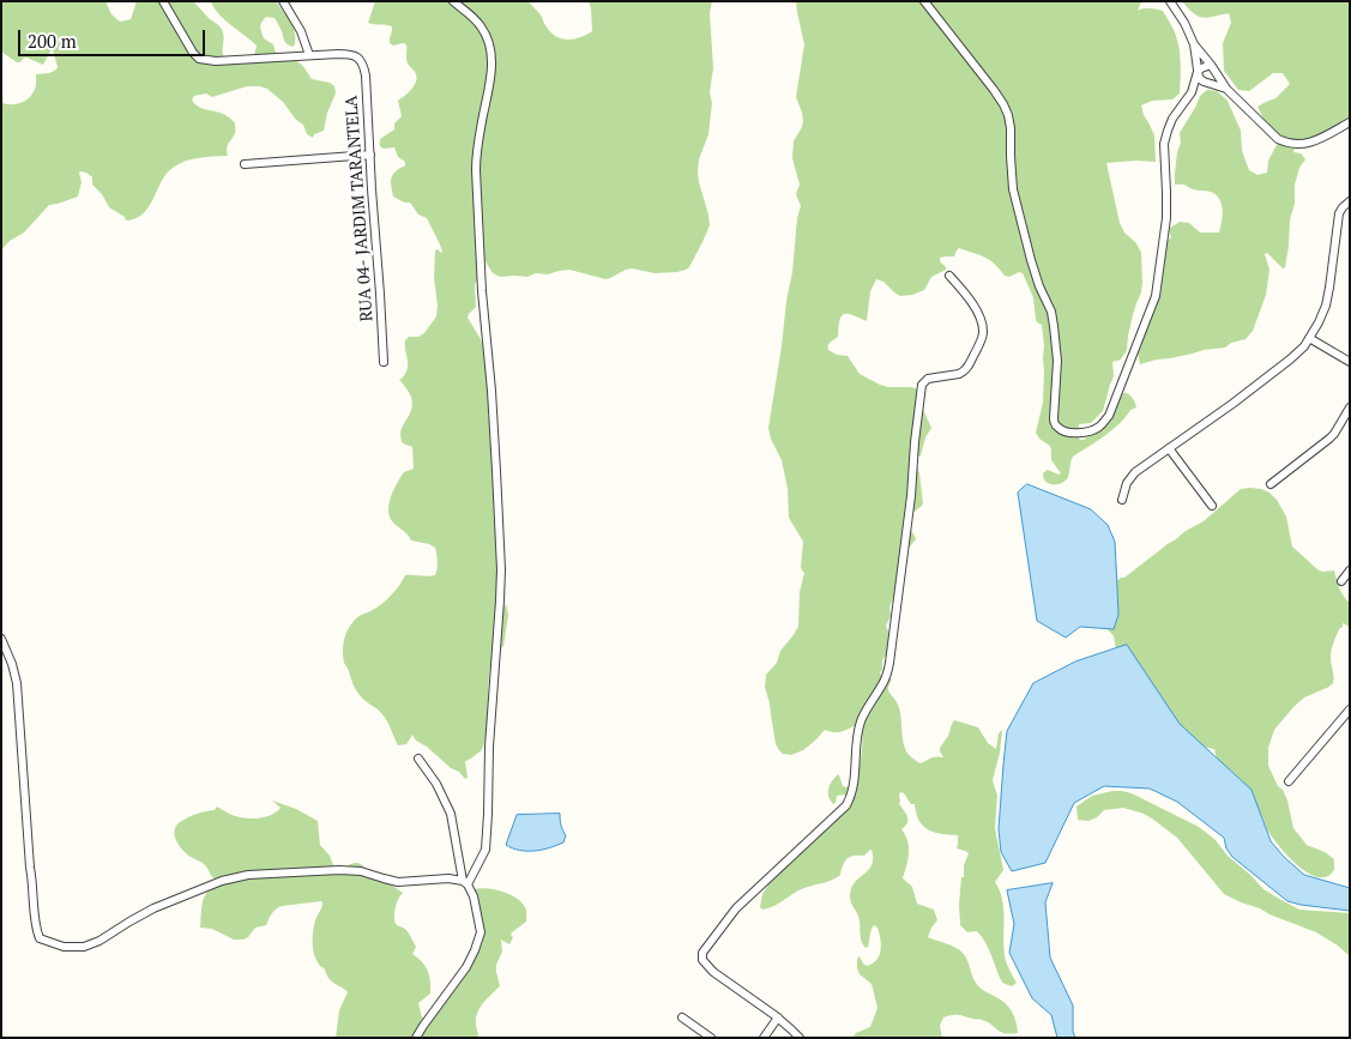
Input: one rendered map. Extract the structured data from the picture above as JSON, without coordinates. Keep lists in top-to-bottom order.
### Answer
{
  "streets": {
    "street": ["RUA 04- JARDIM TARANTELA"]
  },
  "scale_bar": "200 m"
}
